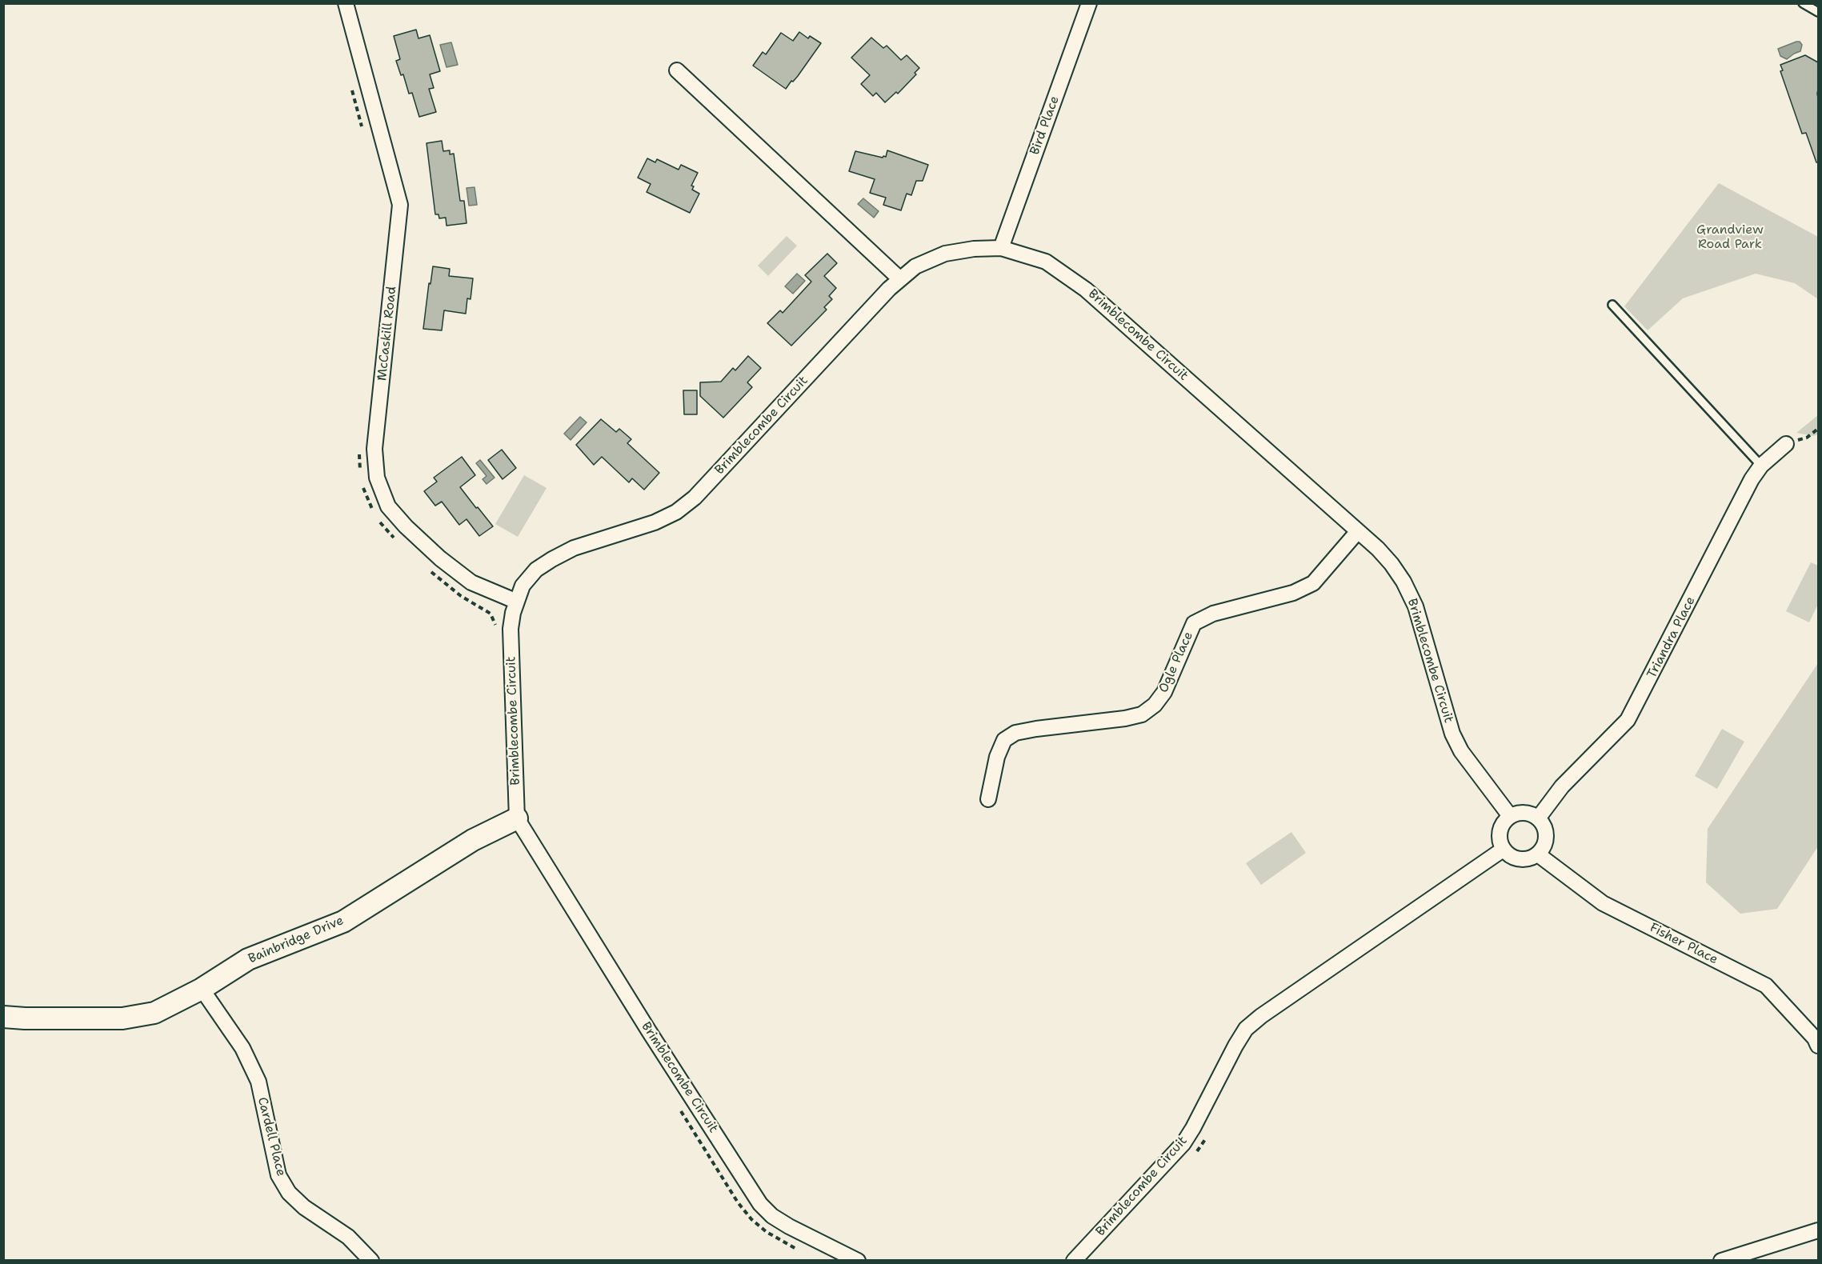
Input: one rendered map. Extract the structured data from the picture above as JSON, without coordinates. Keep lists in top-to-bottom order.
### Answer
{
  "streets": {
    "street": [
      "Bird Place",
      "McCaskill Road",
      "Brimblecombe Circuit",
      "Triandra Place",
      "Ogle Place",
      "Bainbridge Drive",
      "Fisher Place",
      "Cardell Place"
    ]
  },
  "crossings": [
    ["Bird Place", "Brimblecombe Circuit"],
    ["McCaskill Road", "Brimblecombe Circuit"],
    ["Brimblecombe Circuit", "Triandra Place"],
    ["Brimblecombe Circuit", "Ogle Place"],
    ["Brimblecombe Circuit", "Bainbridge Drive"],
    ["Brimblecombe Circuit", "Fisher Place"],
    ["Triandra Place", "Fisher Place"],
    ["Bainbridge Drive", "Cardell Place"]
  ],
  "parks": ["Grandview Road Park"]
}
